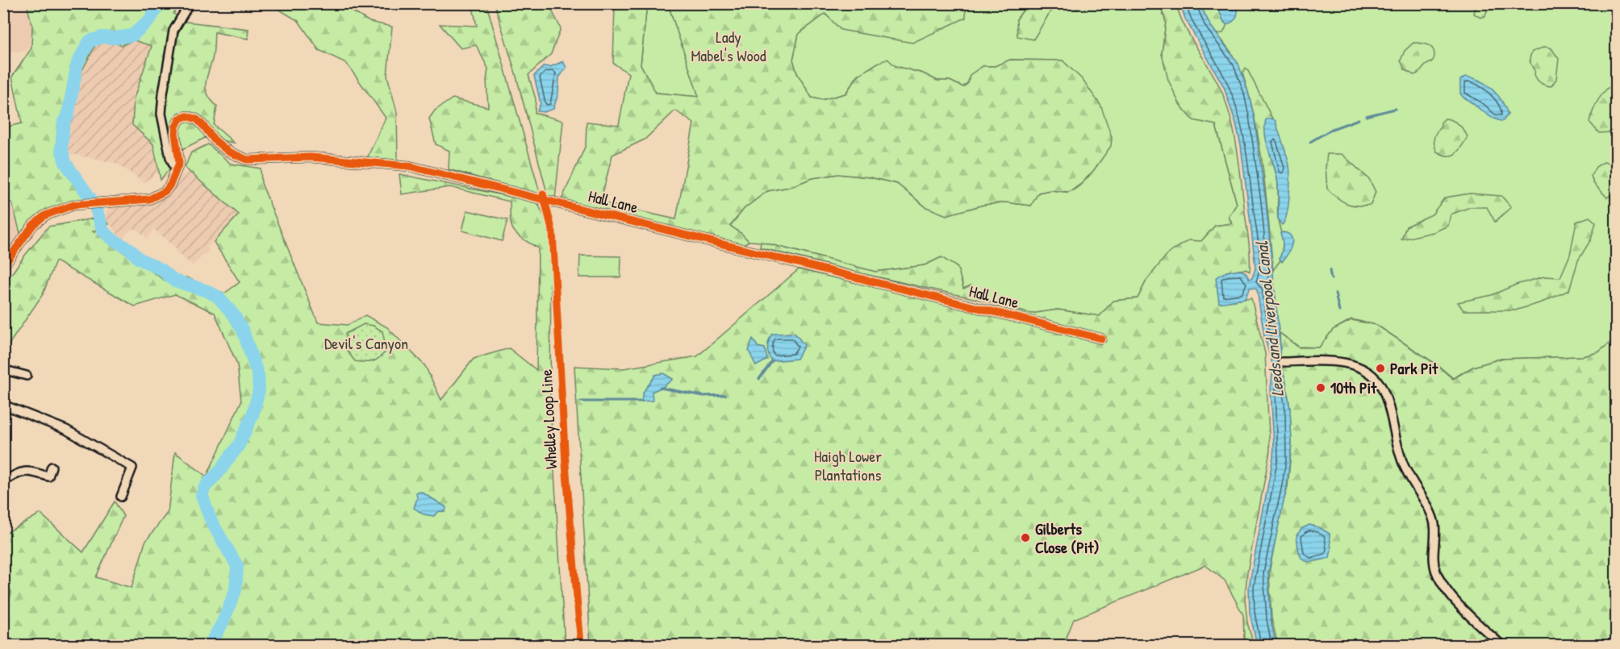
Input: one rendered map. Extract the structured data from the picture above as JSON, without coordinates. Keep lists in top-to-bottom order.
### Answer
{
  "streets": {
    "street": ["Hall Lane"],
    "cycle path": ["Whelley Loop Line"]
  },
  "water": ["Leeds and Liverpool Canal"],
  "parks": ["Lady Mabel's Wood", "Devil's Canyon", "Haigh Lower Plantations"],
  "places": ["Park Pit", "10th Pit", "Gilberts Close (Pit)"]
}
